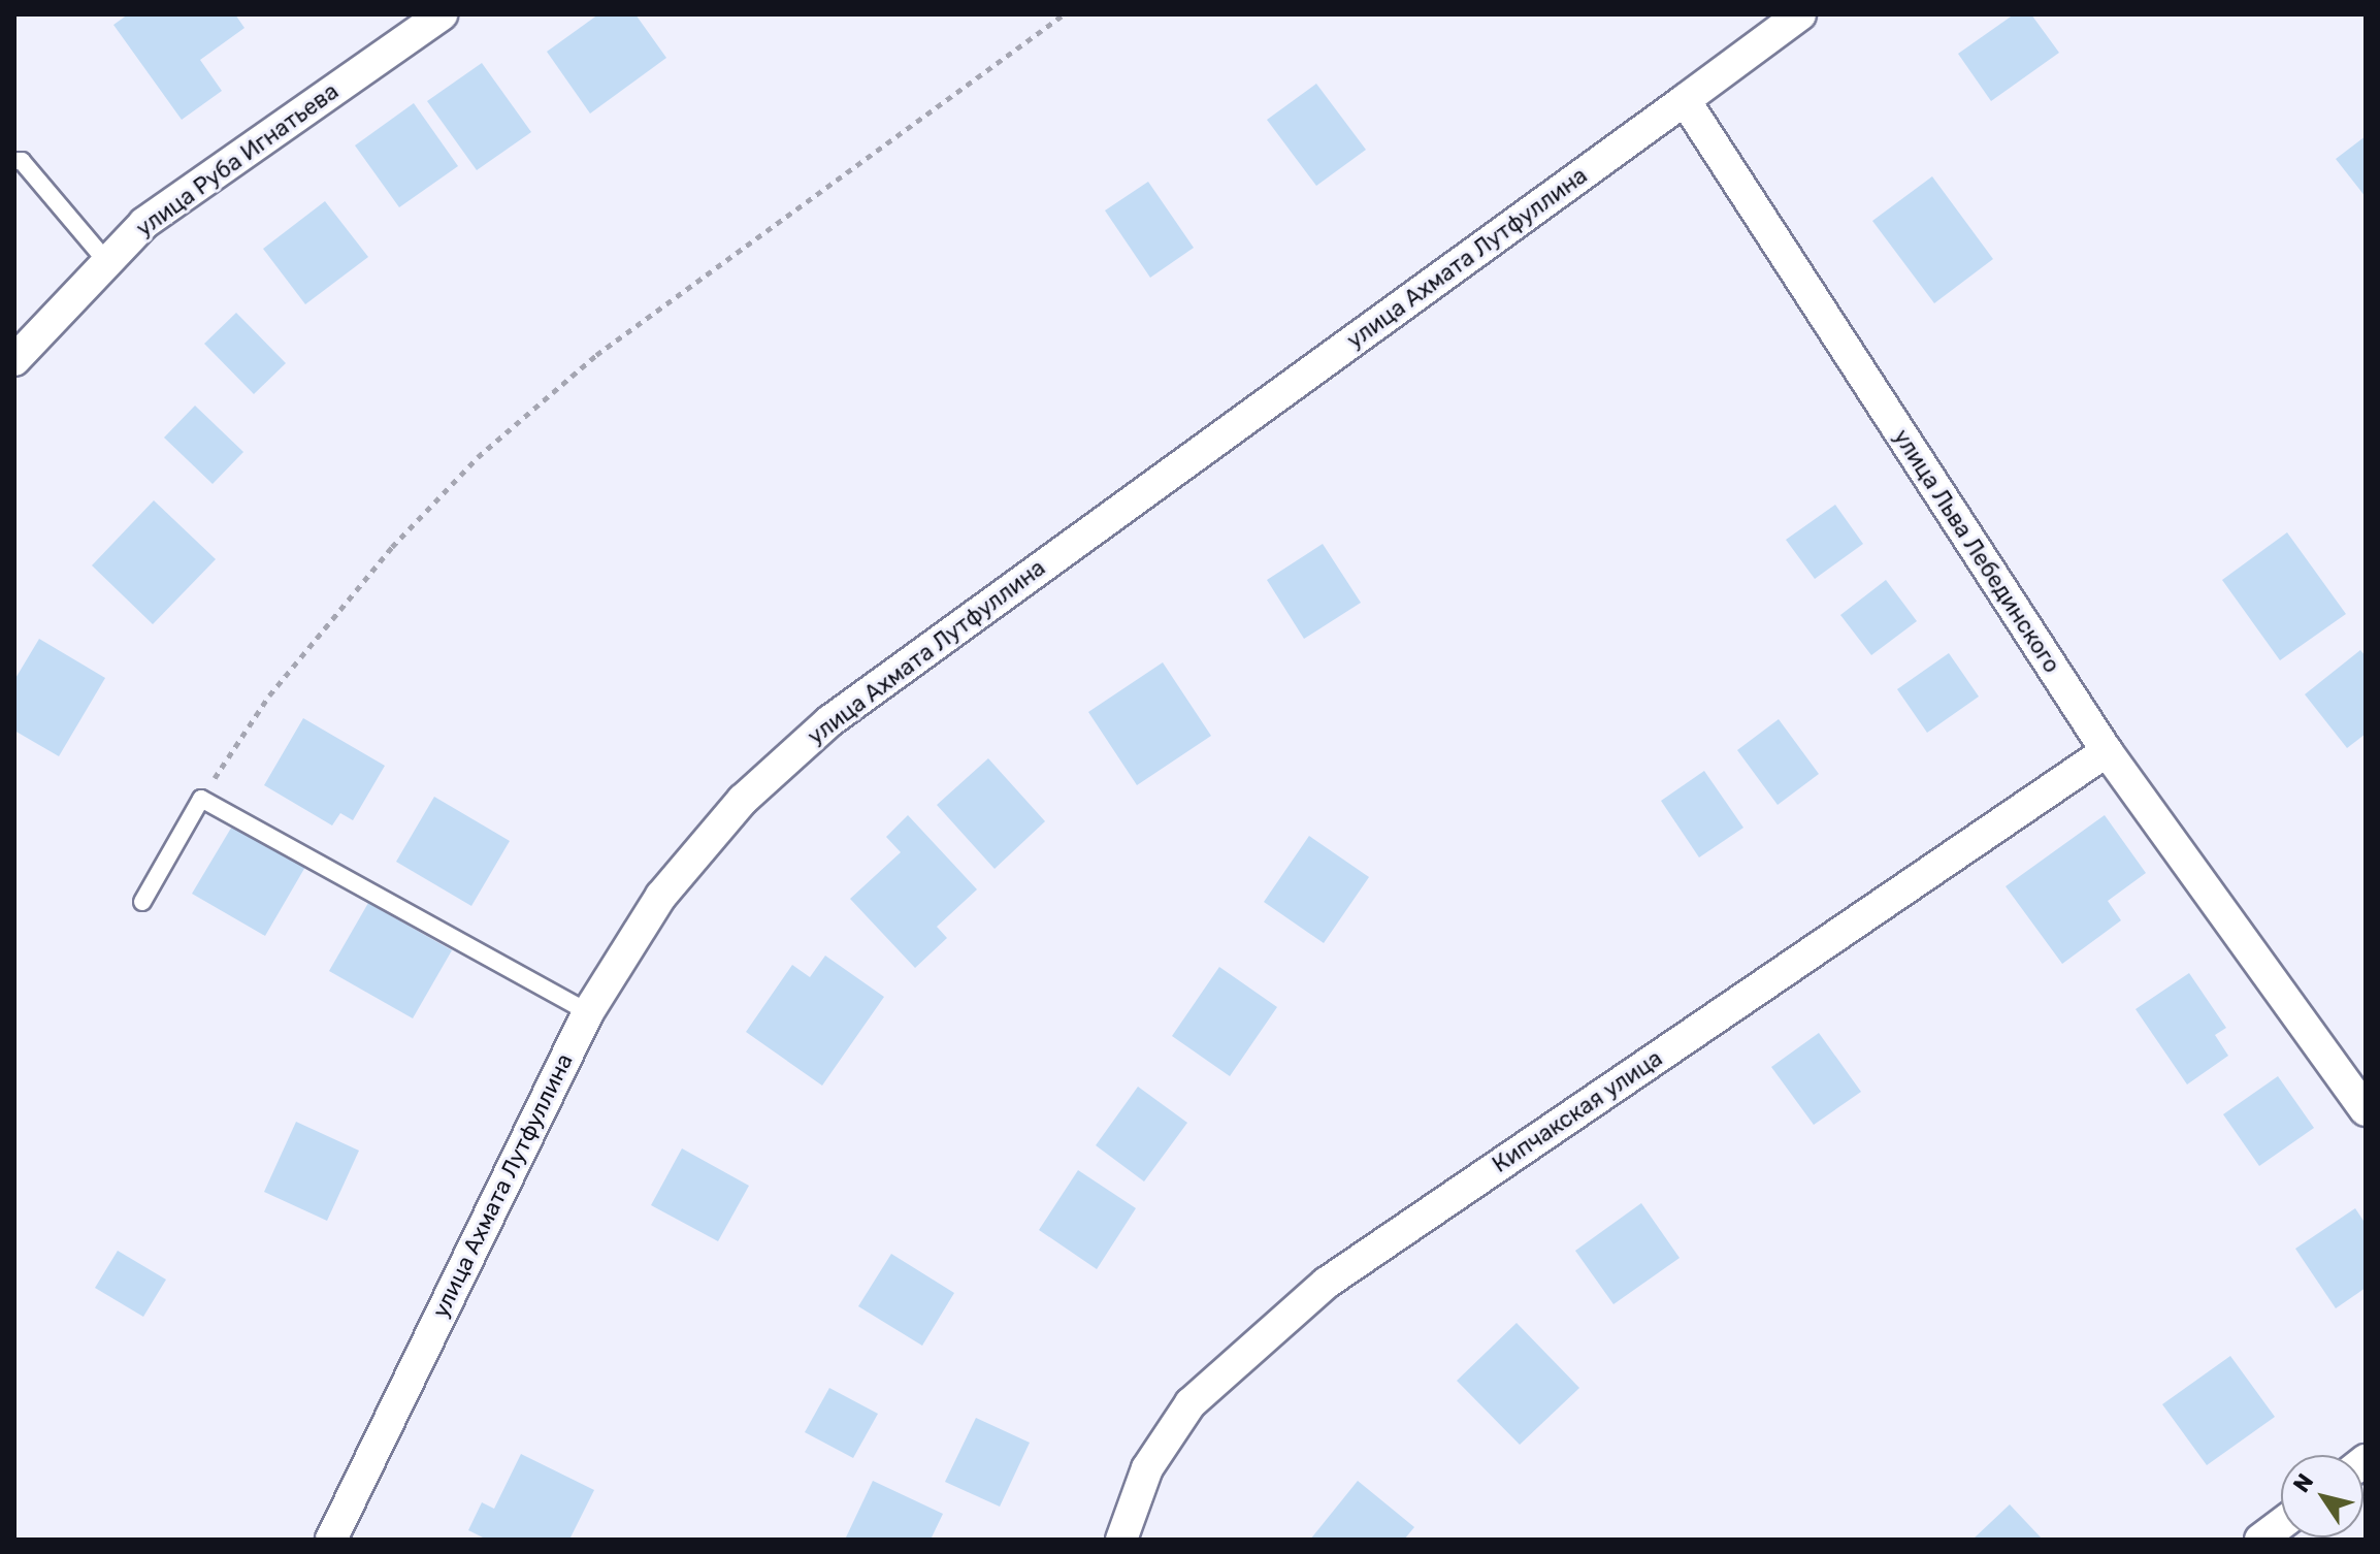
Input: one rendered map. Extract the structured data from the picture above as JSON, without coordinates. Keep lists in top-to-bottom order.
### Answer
{
  "streets": {
    "street": [
      "улица Руба Игнатьева",
      "улица Ахмата Лутфуллина",
      "улица Льва Лебединского",
      "Кипчакская улица"
    ]
  },
  "crossings": [
    ["улица Ахмата Лутфуллина", "улица Льва Лебединского"],
    ["улица Льва Лебединского", "Кипчакская улица"]
  ],
  "north": "top left"
}
